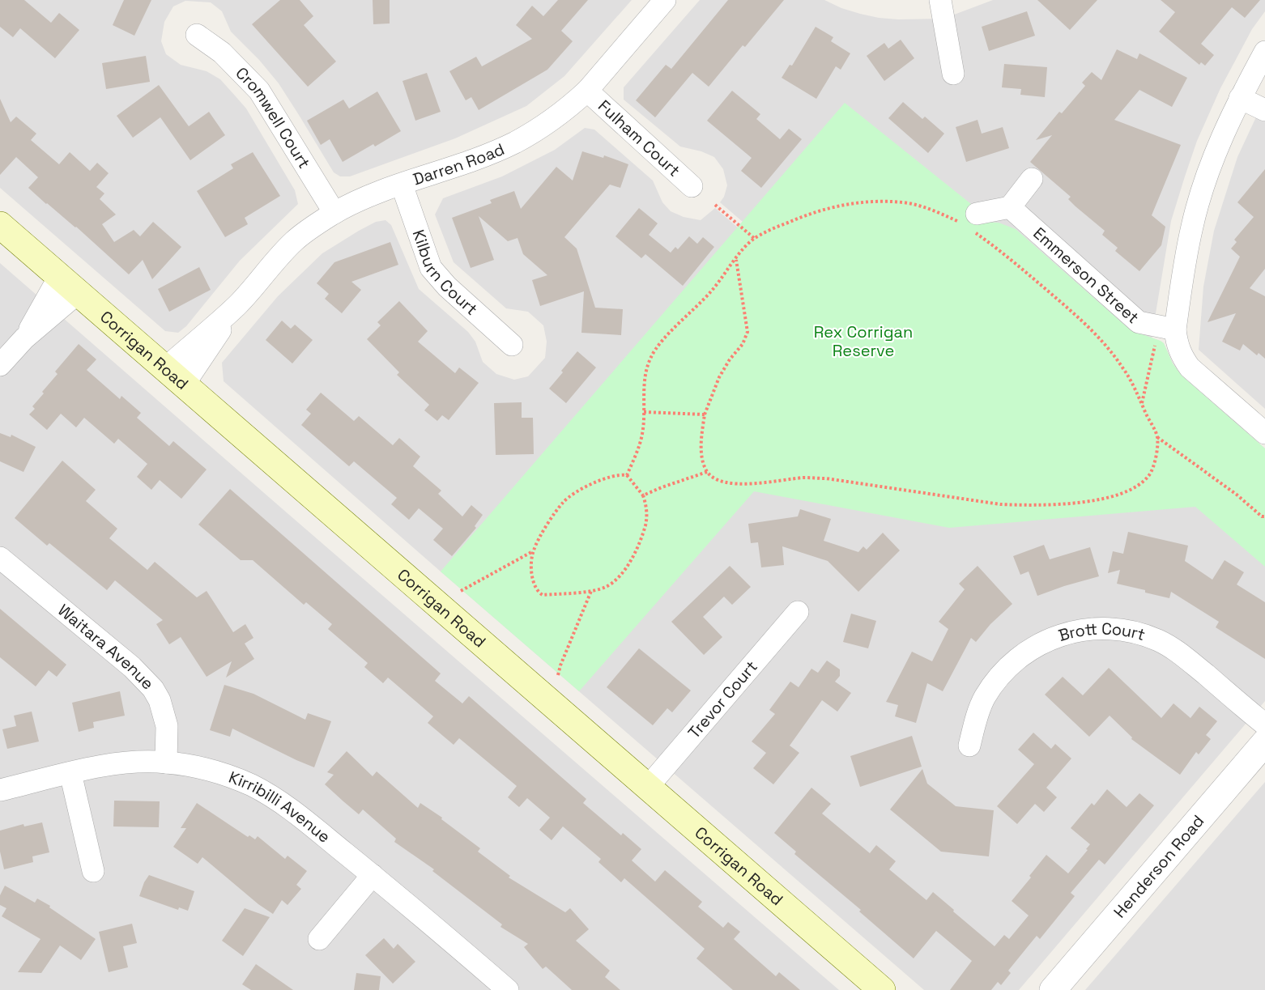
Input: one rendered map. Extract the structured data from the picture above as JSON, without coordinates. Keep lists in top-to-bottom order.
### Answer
{
  "streets": {
    "main road": ["Corrigan Road"],
    "street": [
      "Cromwell Court",
      "Fulham Court",
      "Darren Road",
      "Kilburn Court",
      "Emmerson Street",
      "Brott Court",
      "Waitara Avenue",
      "Trevor Court",
      "Kirribilli Avenue",
      "Henderson Road"
    ]
  },
  "crossings": [
    ["Cromwell Court", "Darren Road"],
    ["Fulham Court", "Darren Road"],
    ["Darren Road", "Kilburn Court"],
    ["Darren Road", "Corrigan Road"],
    ["Corrigan Road", "Trevor Court"],
    ["Waitara Avenue", "Kirribilli Avenue"]
  ],
  "parks": ["Rex Corrigan Reserve"]
}
